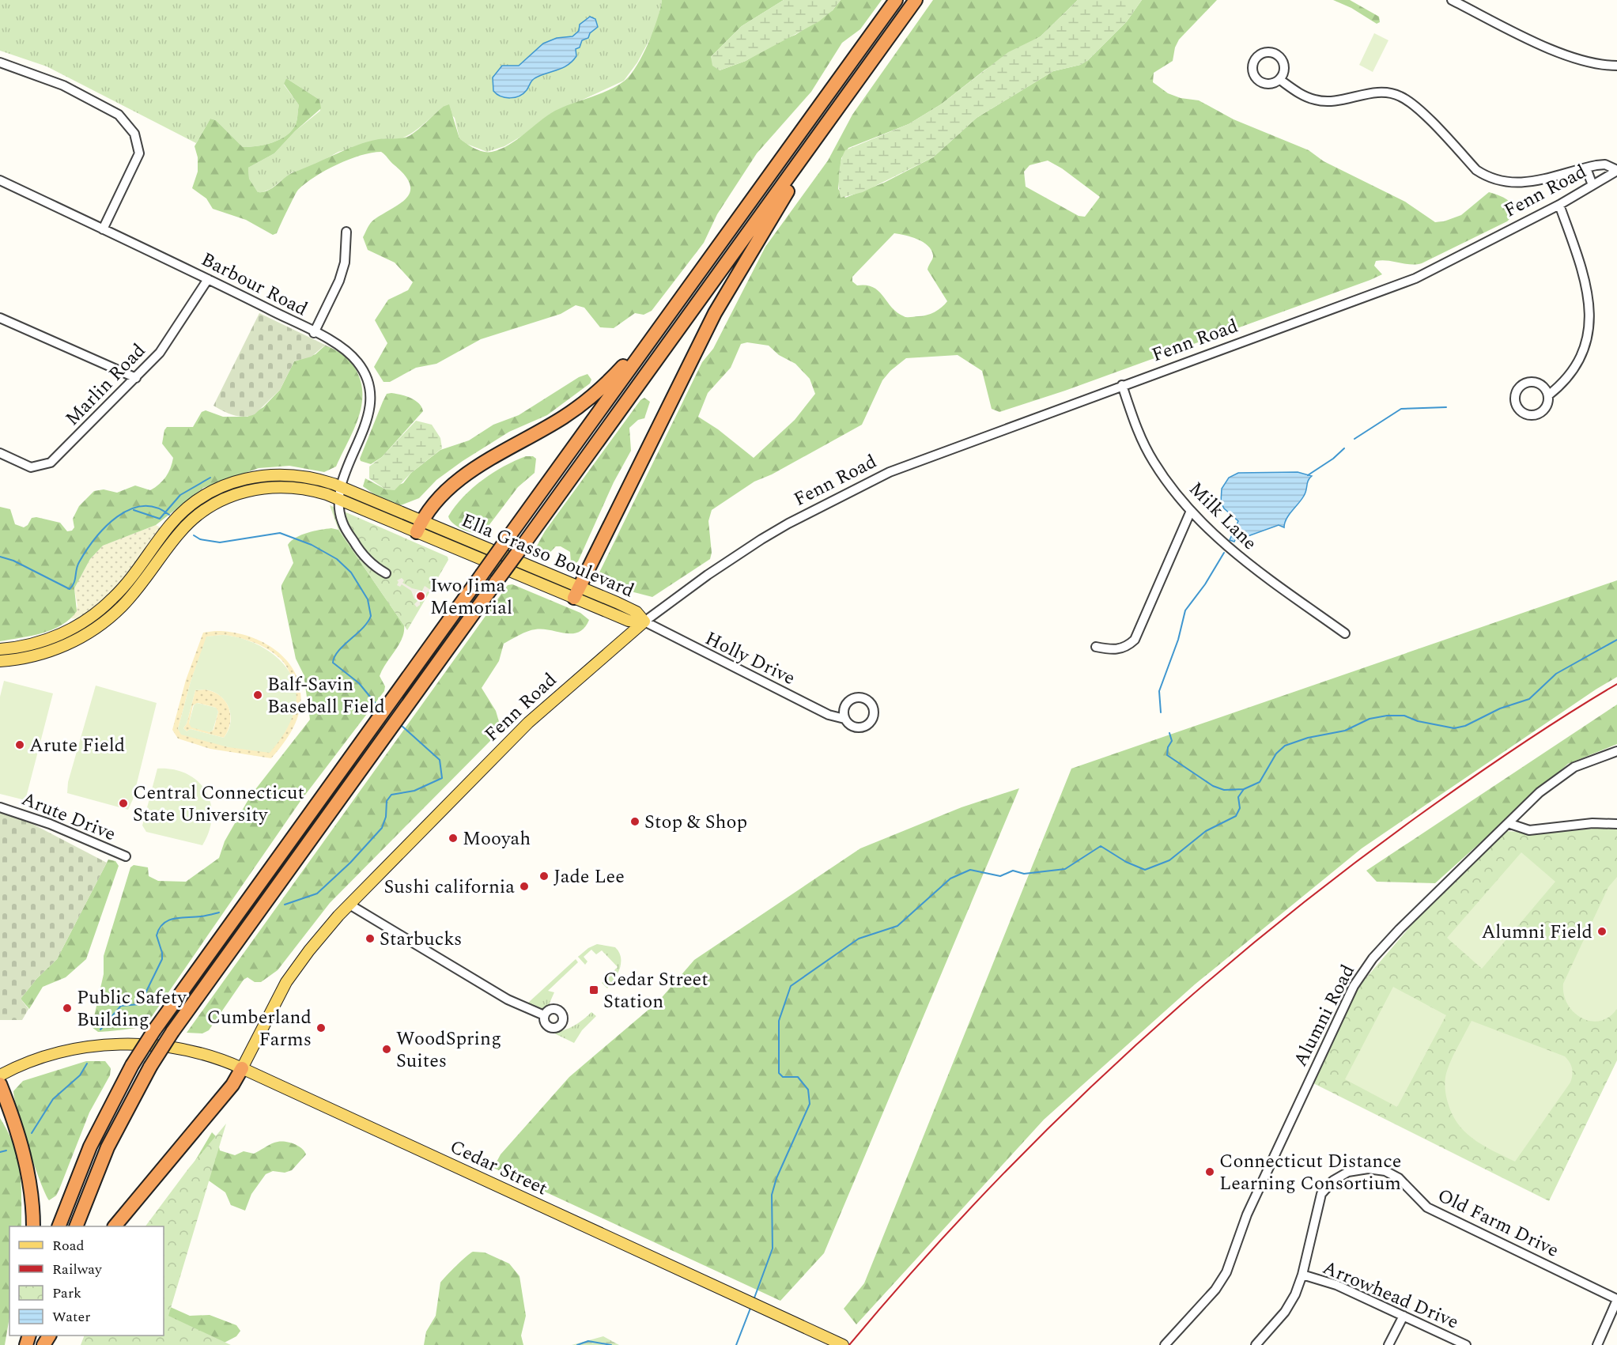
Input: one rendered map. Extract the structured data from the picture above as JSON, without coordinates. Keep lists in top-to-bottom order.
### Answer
{
  "streets": {
    "main road": ["Fenn Road", "Ella Grasso Boulevard", "Cedar Street"],
    "street": [
      "Barbour Road",
      "Marlin Road",
      "Milk Lane",
      "Holly Drive",
      "Arute Drive",
      "Alumni Road",
      "Old Farm Drive",
      "Arrowhead Drive"
    ]
  },
  "crossings": [
    ["Fenn Road", "Milk Lane"],
    ["Fenn Road", "Ella Grasso Boulevard"],
    ["Fenn Road", "Holly Drive"],
    ["Fenn Road", "Cedar Street"],
    ["Barbour Road", "Marlin Road"],
    ["Barbour Road", "Ella Grasso Boulevard"],
    ["Ella Grasso Boulevard", "Holly Drive"],
    ["Old Farm Drive", "Arrowhead Drive"]
  ],
  "places": {
    "other": [
      "Iwo Jima Memorial",
      "Balf-Savin Baseball Field",
      "Arute Field",
      "Central Connecticut State University",
      "Stop & Shop",
      "Mooyah",
      "Jade Lee",
      "Sushi california",
      "Alumni Field",
      "Starbucks",
      "Public Safety Building",
      "Cumberland Farms",
      "WoodSpring Suites",
      "Connecticut Distance Learning Consortium"
    ],
    "transit": ["Cedar Street Station"]
  },
  "legend": [
    "Road",
    "Railway",
    "Park",
    "Water"
  ]
}
